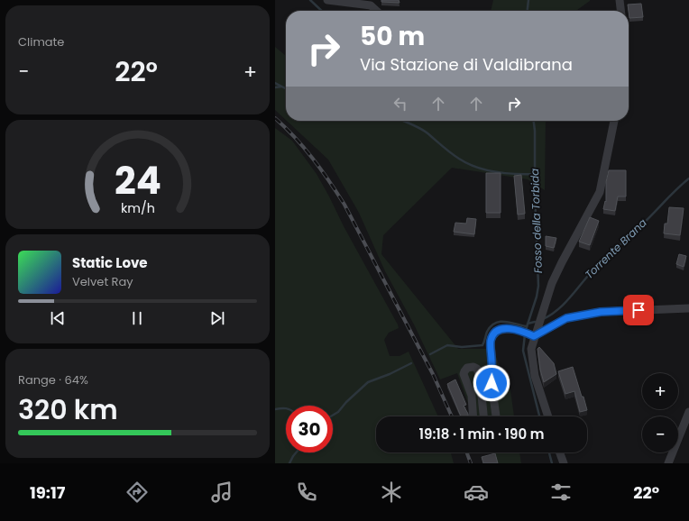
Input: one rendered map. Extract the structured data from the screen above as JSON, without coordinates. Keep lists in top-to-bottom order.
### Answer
{
  "water": ["Fosso della Torbida", "Torrente Brana"],
  "page": {
    "tile": [
      "Climate",
      ["Range · 64%", "320 km"]
    ],
    "turn": ["50 m", "Via Stazione di Valdibrana"],
    "heat": ["−", "22°", "+"],
    "song": ["Static Love", "Velvet Ray"],
    "map_buttons": ["+", "−"],
    "limit": "30",
    "trip": "19:18 · 1 min · 190 m",
    "tabs": ["19:17", "22°"],
    "gauge": ["24", "km/h"]
  }
}
